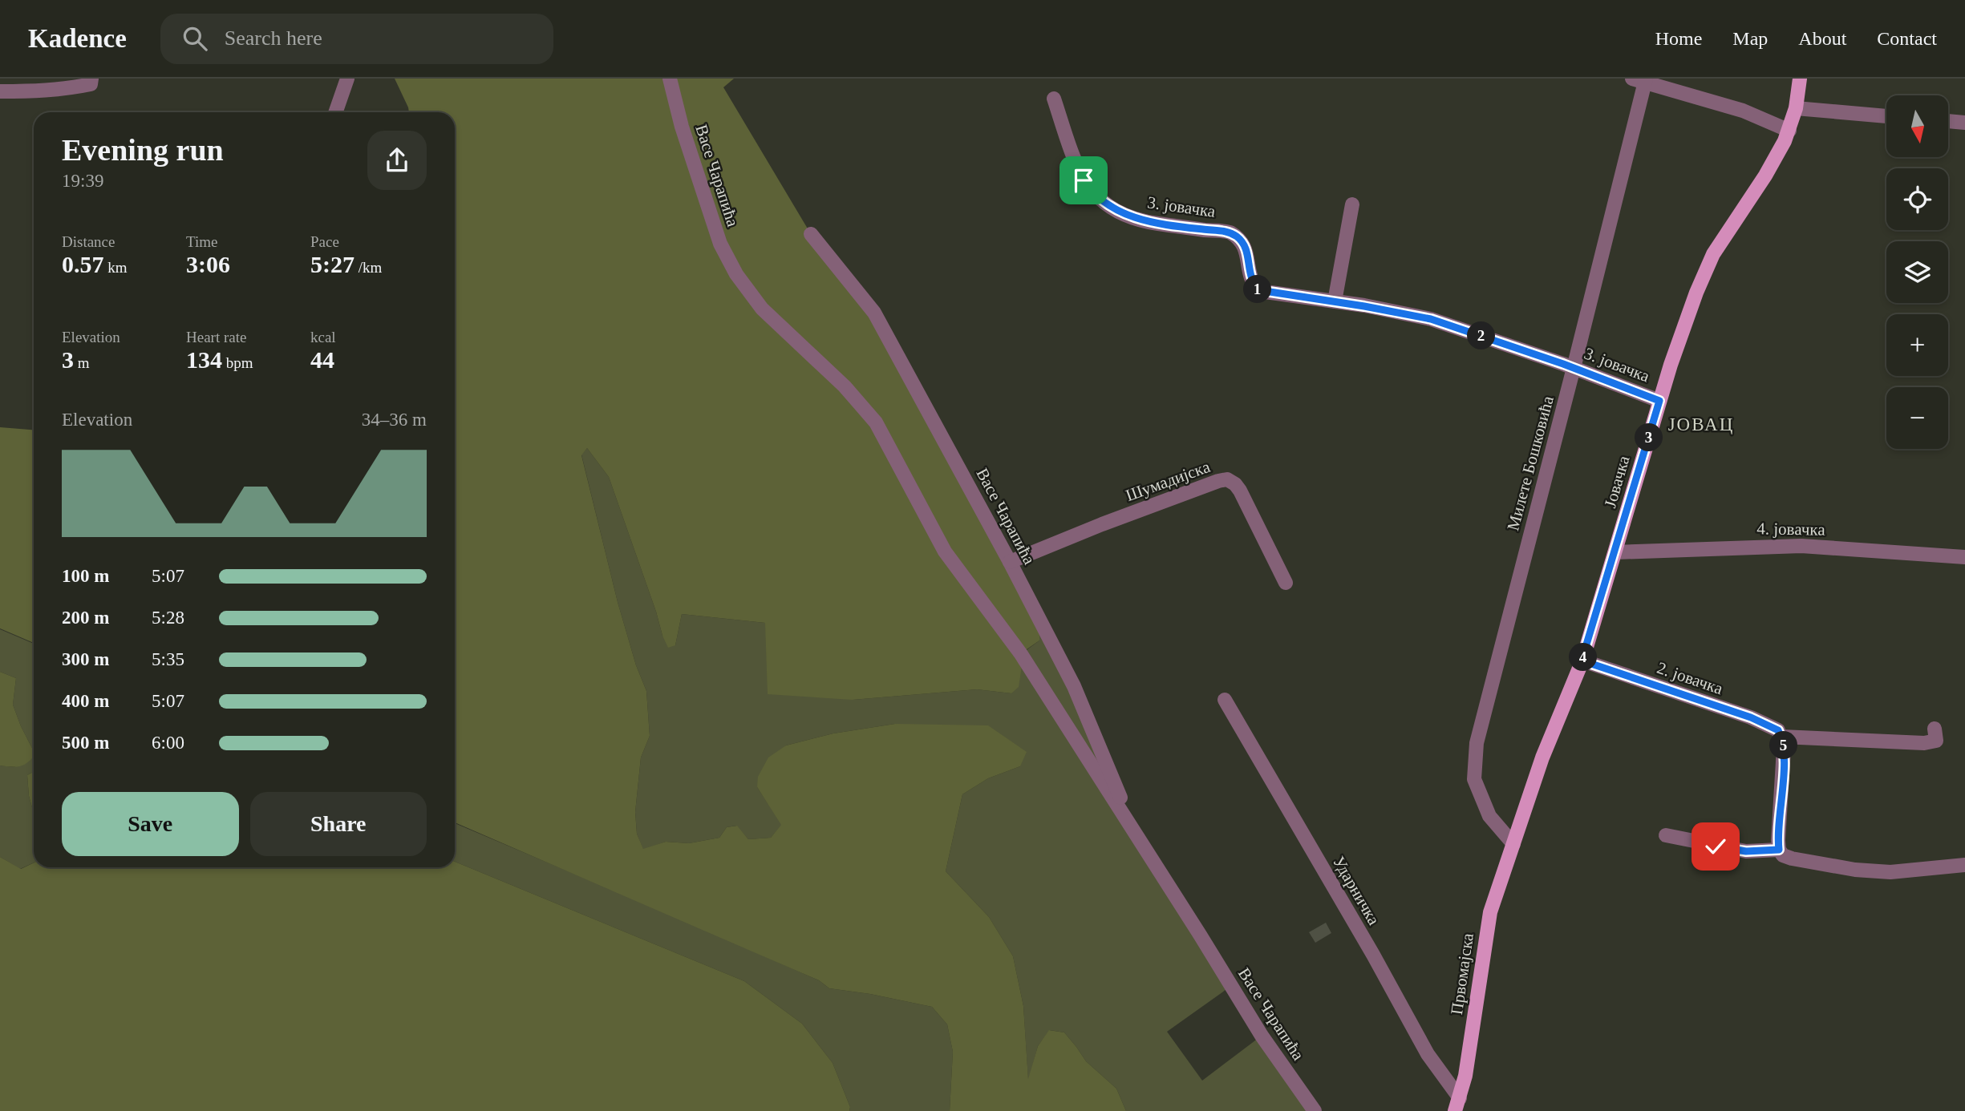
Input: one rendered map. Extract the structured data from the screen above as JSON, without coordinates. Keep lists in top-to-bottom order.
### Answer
{
  "streets": {
    "main road": ["Јовачка", "Првомајска"],
    "street": [
      "Васе Чарапића",
      "3. јовачка",
      "Милете Бошковића",
      "Шумадијска",
      "4. јовачка",
      "2. јовачка",
      "Ударничка"
    ]
  },
  "crossings": [
    ["Васе Чарапића", "Шумадијска"],
    ["3. јовачка", "Милете Бошковића"],
    ["3. јовачка", "Јовачка"],
    ["Милете Бошковића", "Јовачка"],
    ["Милете Бошковића", "Првомајска"],
    ["Јовачка", "4. јовачка"],
    ["Јовачка", "2. јовачка"],
    ["Јовачка", "Првомајска"],
    ["Ударничка", "Првомајска"]
  ],
  "districts": ["ЈОВАЦ"],
  "north": "bottom",
  "page": {
    "header": "Kadence",
    "search": "Search here",
    "nav": [
      "Home",
      "Map",
      "About",
      "Contact"
    ],
    "map_buttons": ["+", "−"],
    "heading": ["Evening run", "19:39"],
    "stats": [
      ["Distance", "0.57 km"],
      ["Time", "3:06"],
      ["Pace", "5:27 /km"],
      ["Elevation", "3 m"],
      ["Heart rate", "134 bpm"],
      ["kcal", "44"]
    ],
    "pins": [
      "1",
      "2",
      "3",
      "4",
      "5"
    ],
    "chart": ["Elevation", "34–36 m"],
    "list": [
      {
        "name": "100 m",
        "note": "5:07"
      },
      {
        "name": "200 m",
        "note": "5:28"
      },
      {
        "name": "300 m",
        "note": "5:35"
      },
      {
        "name": "400 m",
        "note": "5:07"
      },
      {
        "name": "500 m",
        "note": "6:00"
      }
    ],
    "buttons": ["Save", "Share"]
  }
}
